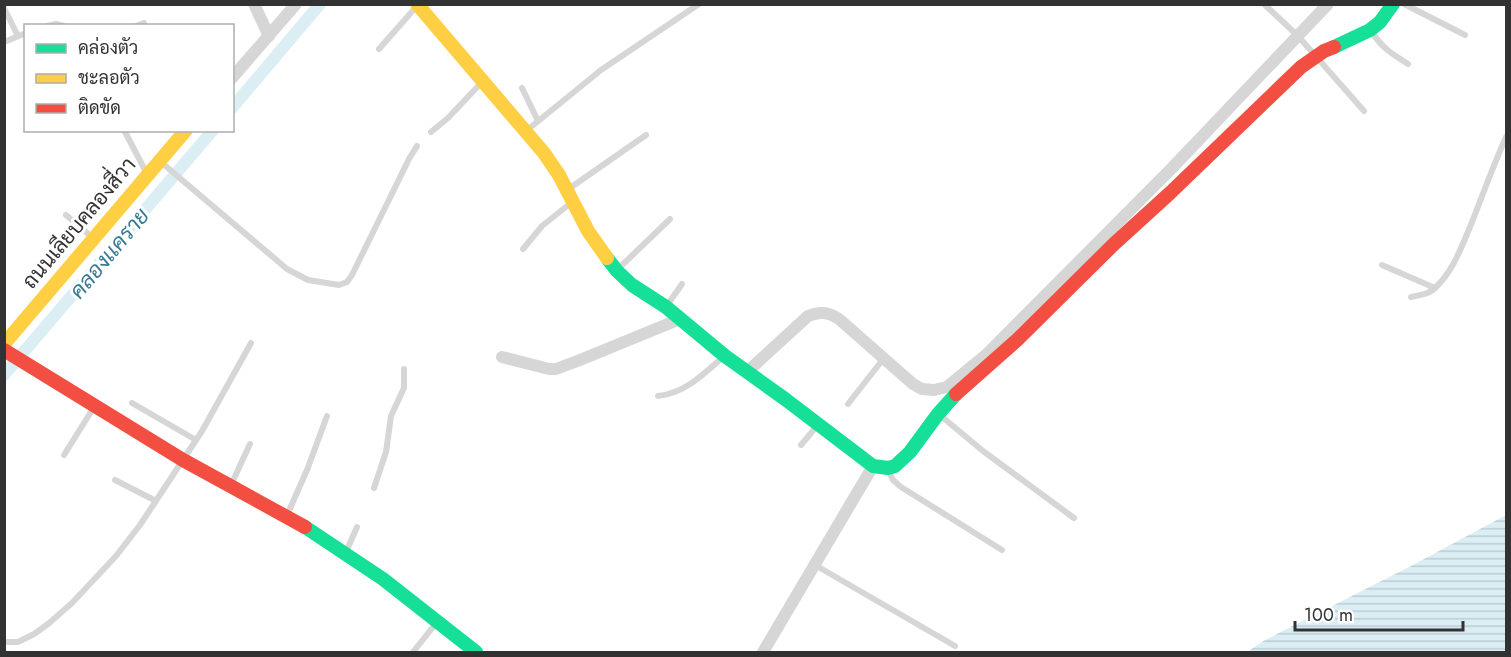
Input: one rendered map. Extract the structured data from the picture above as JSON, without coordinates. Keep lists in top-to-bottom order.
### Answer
{
  "streets": {
    "street": ["ถนนเลียบคลองสี่วา"]
  },
  "water": ["คลองเเคราย"],
  "legend": ["คล่องตัว", "ชะลอตัว", "ติดขัด"],
  "scale_bar": "100 m"
}
